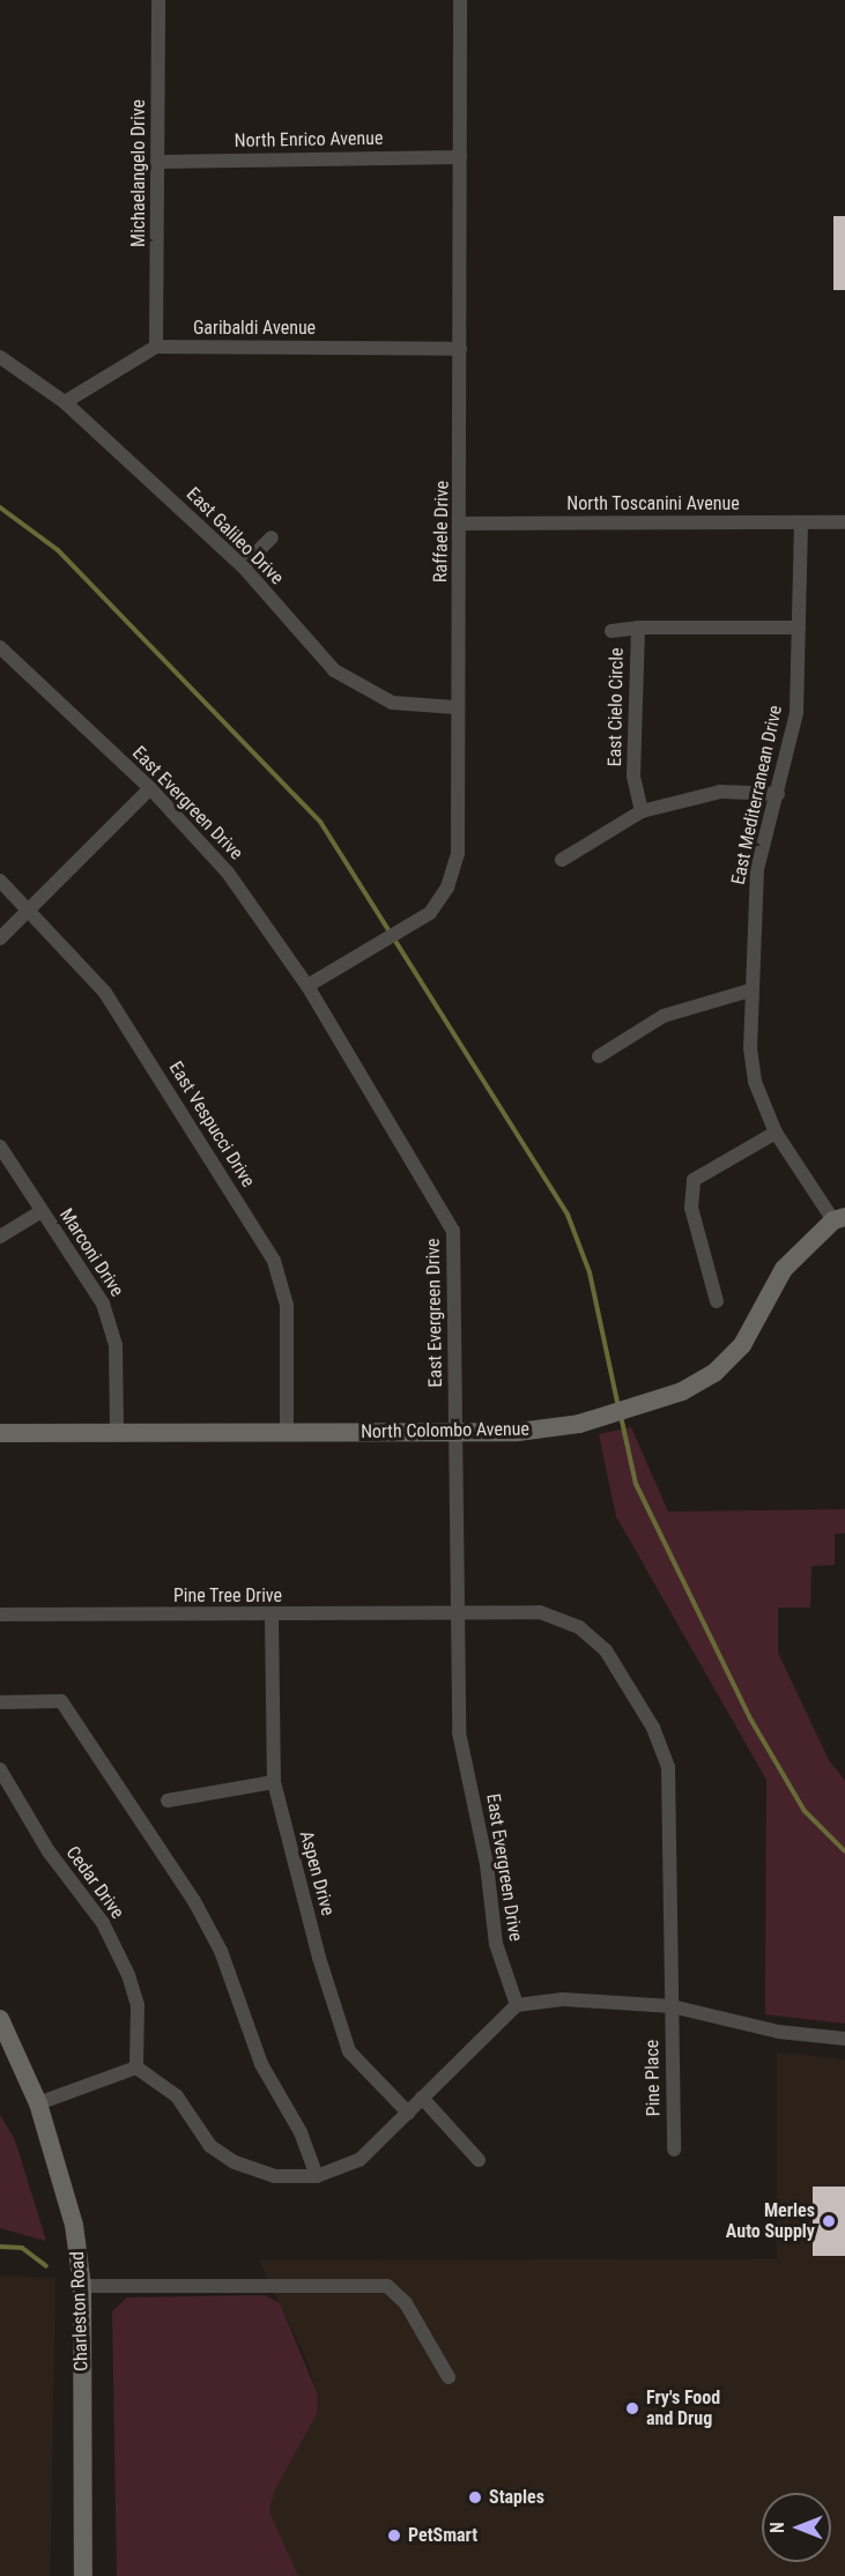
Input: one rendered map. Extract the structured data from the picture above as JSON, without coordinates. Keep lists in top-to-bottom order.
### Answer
{
  "streets": {
    "street": [
      "North Enrico Avenue",
      "Michaelangelo Drive",
      "Garibaldi Avenue",
      "North Toscanini Avenue",
      "Raffaele Drive",
      "East Galileo Drive",
      "East Cielo Circle",
      "East Mediterranean Drive",
      "East Evergreen Drive",
      "East Vespucci Drive",
      "Marconi Drive",
      "North Colombo Avenue",
      "Pine Tree Drive",
      "Aspen Drive",
      "Cedar Drive",
      "Pine Place",
      "Charleston Road"
    ]
  },
  "crossings": [
    ["North Enrico Avenue", "Michaelangelo Drive"],
    ["North Enrico Avenue", "Raffaele Drive"],
    ["Michaelangelo Drive", "Garibaldi Avenue"],
    ["Garibaldi Avenue", "Raffaele Drive"],
    ["North Toscanini Avenue", "Raffaele Drive"],
    ["North Toscanini Avenue", "East Mediterranean Drive"],
    ["Raffaele Drive", "East Galileo Drive"],
    ["Raffaele Drive", "East Evergreen Drive"],
    ["East Cielo Circle", "East Mediterranean Drive"],
    ["East Mediterranean Drive", "North Colombo Avenue"],
    ["East Evergreen Drive", "North Colombo Avenue"],
    ["East Evergreen Drive", "Pine Tree Drive"],
    ["East Vespucci Drive", "North Colombo Avenue"],
    ["Marconi Drive", "North Colombo Avenue"],
    ["Pine Tree Drive", "Aspen Drive"],
    ["Pine Tree Drive", "Pine Place"]
  ],
  "places": [
    "Merles Auto Supply",
    "Fry's Food and Drug",
    "Staples",
    "PetSmart"
  ],
  "north": "left"
}
